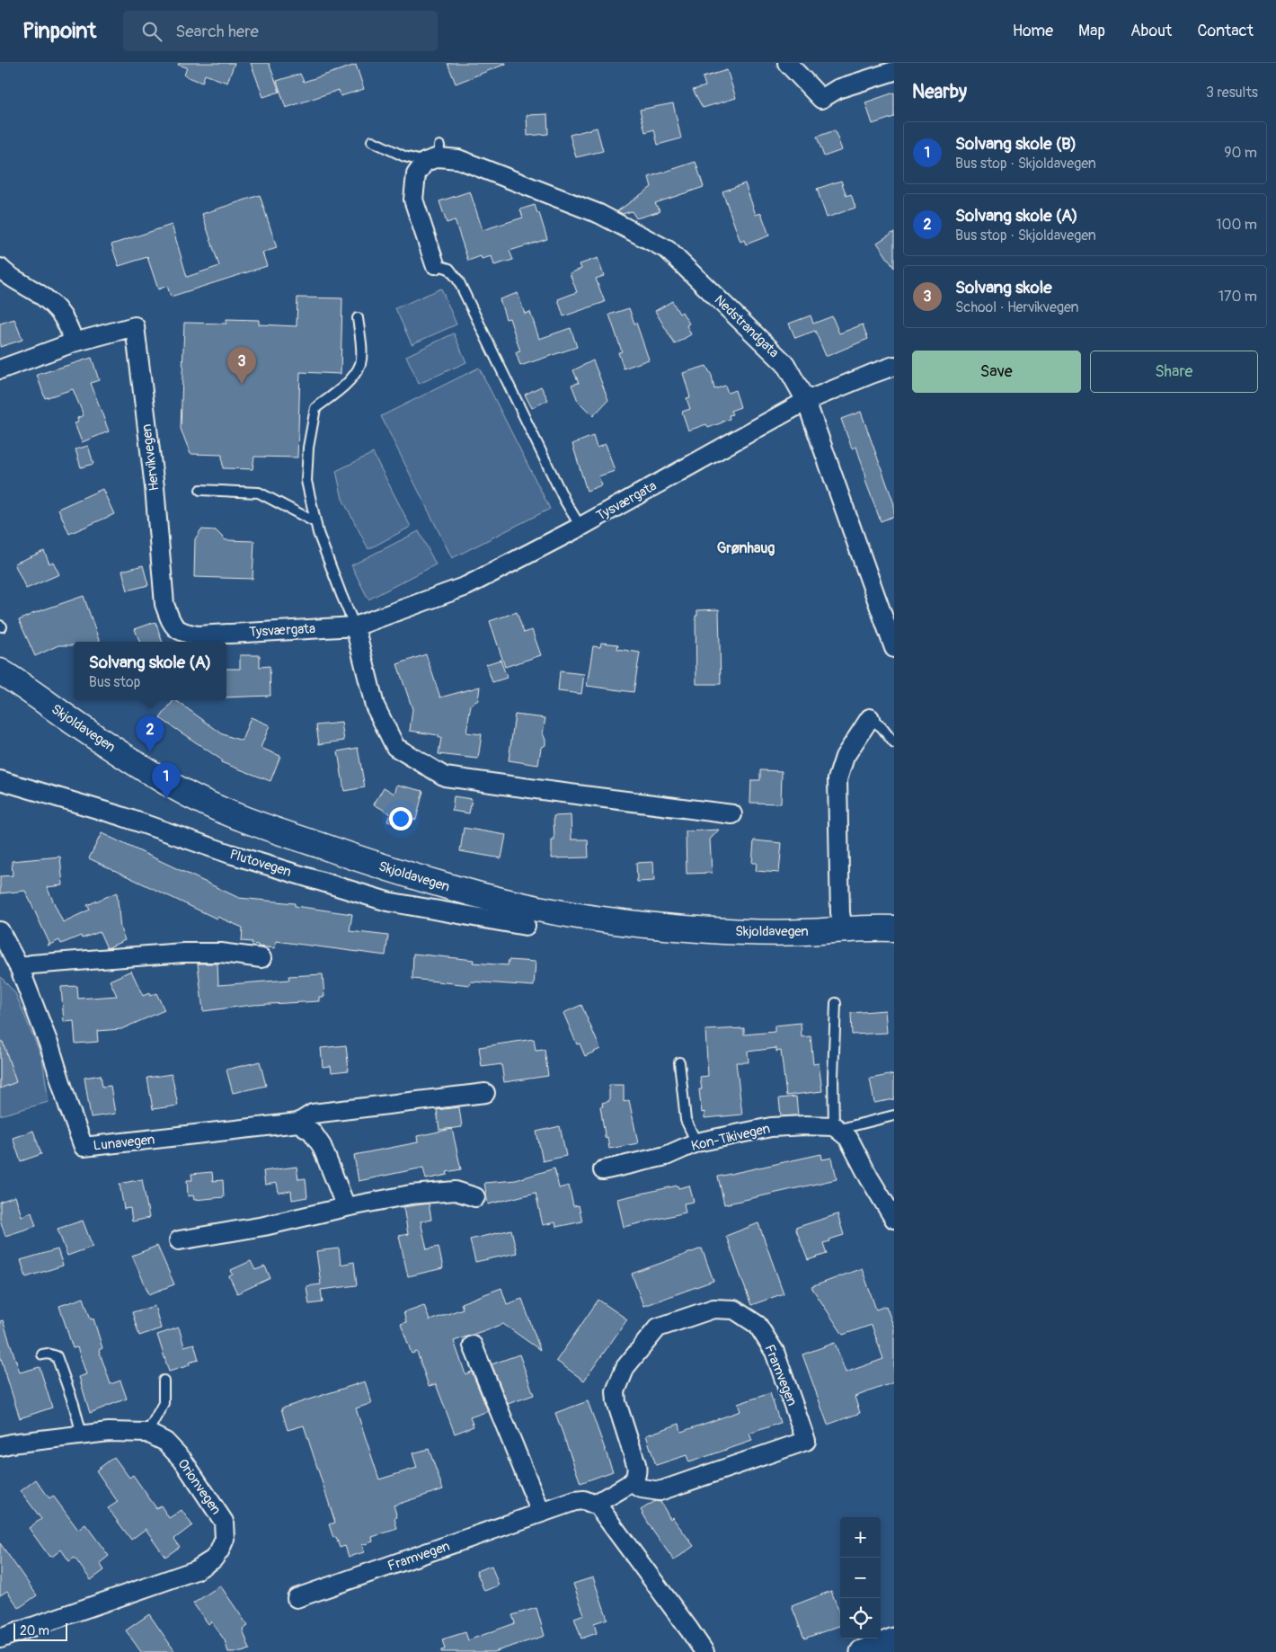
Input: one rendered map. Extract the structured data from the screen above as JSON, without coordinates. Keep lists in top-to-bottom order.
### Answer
{
  "streets": {
    "main road": ["Skjoldavegen"],
    "street": [
      "Nedstrandgata",
      "Hervikvegen",
      "Tysværgata",
      "Plutovegen",
      "Kon-Tikivegen",
      "Lunavegen",
      "Framvegen",
      "Orionvegen"
    ]
  },
  "crossings": [
    ["Nedstrandgata", "Tysværgata"],
    ["Hervikvegen", "Tysværgata"]
  ],
  "districts": ["Grønhaug"],
  "scale_bar": "20 m",
  "page": {
    "header": "Pinpoint",
    "search": "Search here",
    "nav": [
      "Home",
      "Map",
      "About",
      "Contact"
    ],
    "heading": ["Nearby", "3 results"],
    "list": [
      {
        "mark": "1",
        "name": "Solvang skole (B)",
        "note": "Bus stop · Skjoldavegen",
        "value": "90 m"
      },
      {
        "mark": "2",
        "name": "Solvang skole (A)",
        "note": "Bus stop · Skjoldavegen",
        "value": "100 m"
      },
      {
        "mark": "3",
        "name": "Solvang skole",
        "note": "School · Hervikvegen",
        "value": "170 m"
      }
    ],
    "buttons": ["Save", "Share"],
    "pins": ["3", "2", "1"],
    "popup": ["Solvang skole (A)", "Bus stop"],
    "map_buttons": ["+", "−"],
    "scale": "20 m"
  }
}
